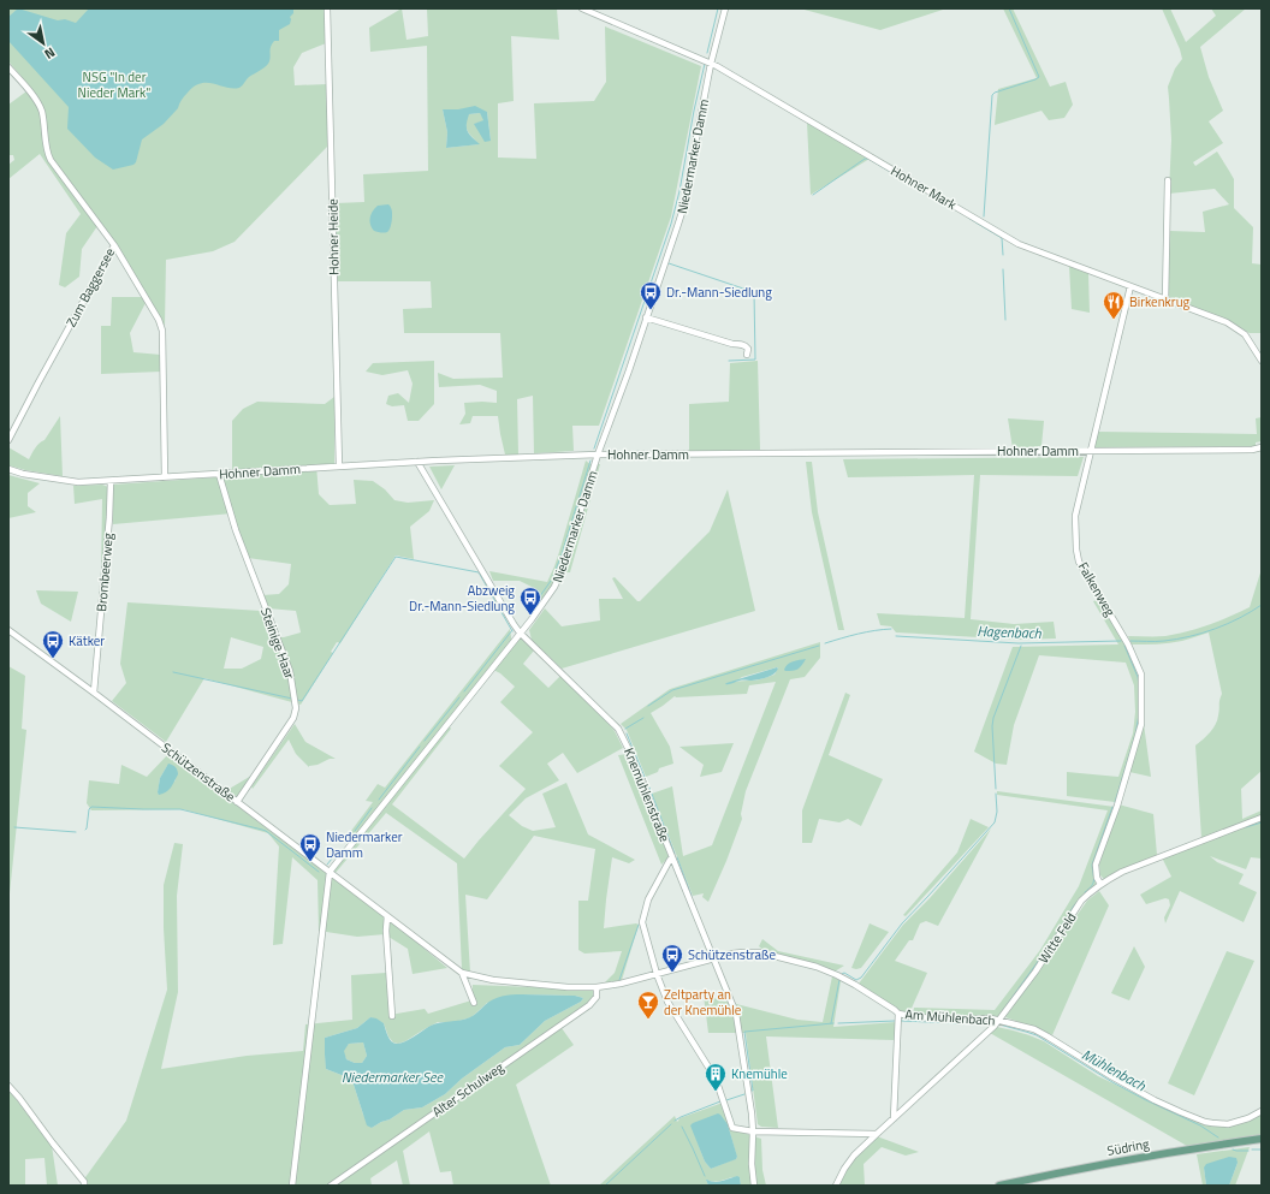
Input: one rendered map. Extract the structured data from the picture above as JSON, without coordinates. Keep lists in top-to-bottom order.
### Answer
{
  "streets": {
    "main road": ["Südring"],
    "street": [
      "Niedermarker Damm",
      "Hohner Mark",
      "Hohner Heide",
      "Zum Baggersee",
      "Hohner Damm",
      "Brombeerweg",
      "Falkenweg",
      "Steinige Haar",
      "Schützenstraße",
      "Knemühlenstraße",
      "Witte Feld",
      "Am Mühlenbach",
      "Alter Schulweg"
    ]
  },
  "crossings": [
    ["Niedermarker Damm", "Hohner Mark"],
    ["Niedermarker Damm", "Hohner Damm"],
    ["Niedermarker Damm", "Schützenstraße"],
    ["Niedermarker Damm", "Knemühlenstraße"],
    ["Hohner Mark", "Falkenweg"],
    ["Hohner Heide", "Hohner Damm"],
    ["Hohner Damm", "Brombeerweg"],
    ["Hohner Damm", "Falkenweg"],
    ["Hohner Damm", "Steinige Haar"],
    ["Hohner Damm", "Knemühlenstraße"],
    ["Brombeerweg", "Schützenstraße"],
    ["Falkenweg", "Witte Feld"],
    ["Steinige Haar", "Schützenstraße"],
    ["Schützenstraße", "Knemühlenstraße"],
    ["Schützenstraße", "Am Mühlenbach"],
    ["Schützenstraße", "Alter Schulweg"],
    ["Knemühlenstraße", "Am Mühlenbach"],
    ["Witte Feld", "Am Mühlenbach"]
  ],
  "water": ["Hagenbach", "Mühlenbach", "Niedermarker See"],
  "parks": ["NSG \"In der Nieder Mark\""],
  "places": {
    "bus stop": [
      "Dr.-Mann-Siedlung",
      "Abzweig Dr.-Mann-Siedlung",
      "Kätker",
      "Niedermarker Damm",
      "Schützenstraße"
    ],
    "restaurant": ["Birkenkrug"],
    "bar": ["Zeltparty an der Knemühle"],
    "building": ["Knemühle"]
  },
  "north": "bottom right"
}
